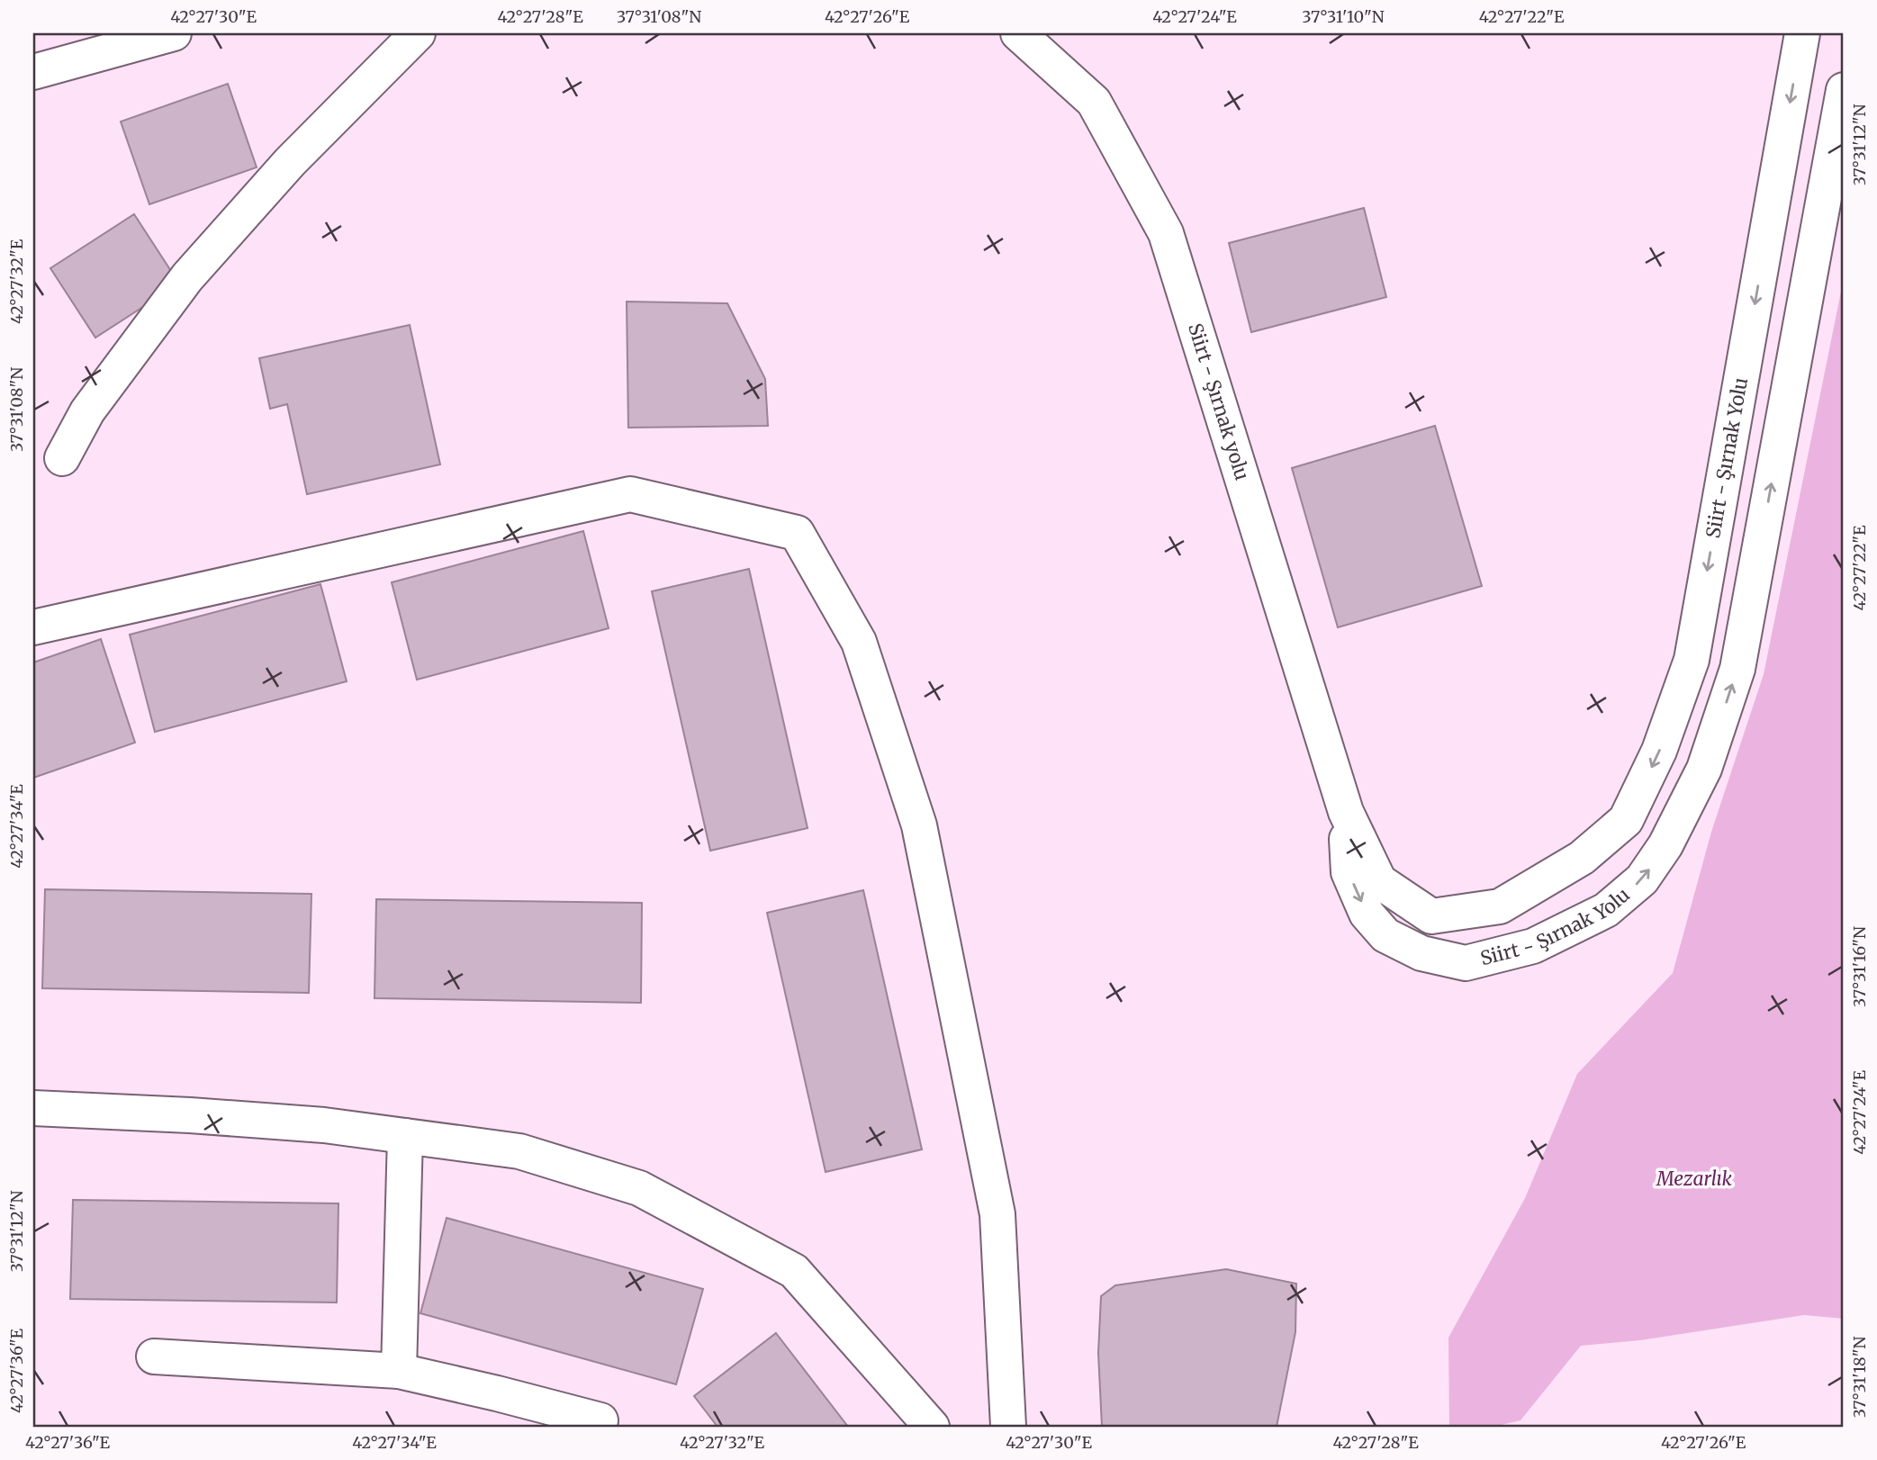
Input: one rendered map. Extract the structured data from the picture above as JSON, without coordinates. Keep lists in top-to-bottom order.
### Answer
{
  "streets": {
    "street": ["Siirt - Şırnak yolu", "Siirt - Şırnak Yolu"]
  },
  "crossings": [
    ["Siirt - Şırnak yolu", "Siirt - Şırnak Yolu"]
  ],
  "parks": ["Mezarlık"],
  "coordinates": [
    "42°27'30\"E",
    "42°27'28\"E",
    "37°31'08\"N",
    "42°27'26\"E",
    "42°27'24\"E",
    "37°31'10\"N",
    "42°27'22\"E",
    "37°31'12\"N",
    "42°27'32\"E",
    "42°27'34\"E",
    "37°31'16\"N",
    "42°27'36\"E",
    "37°31'18\"N"
  ]
}
